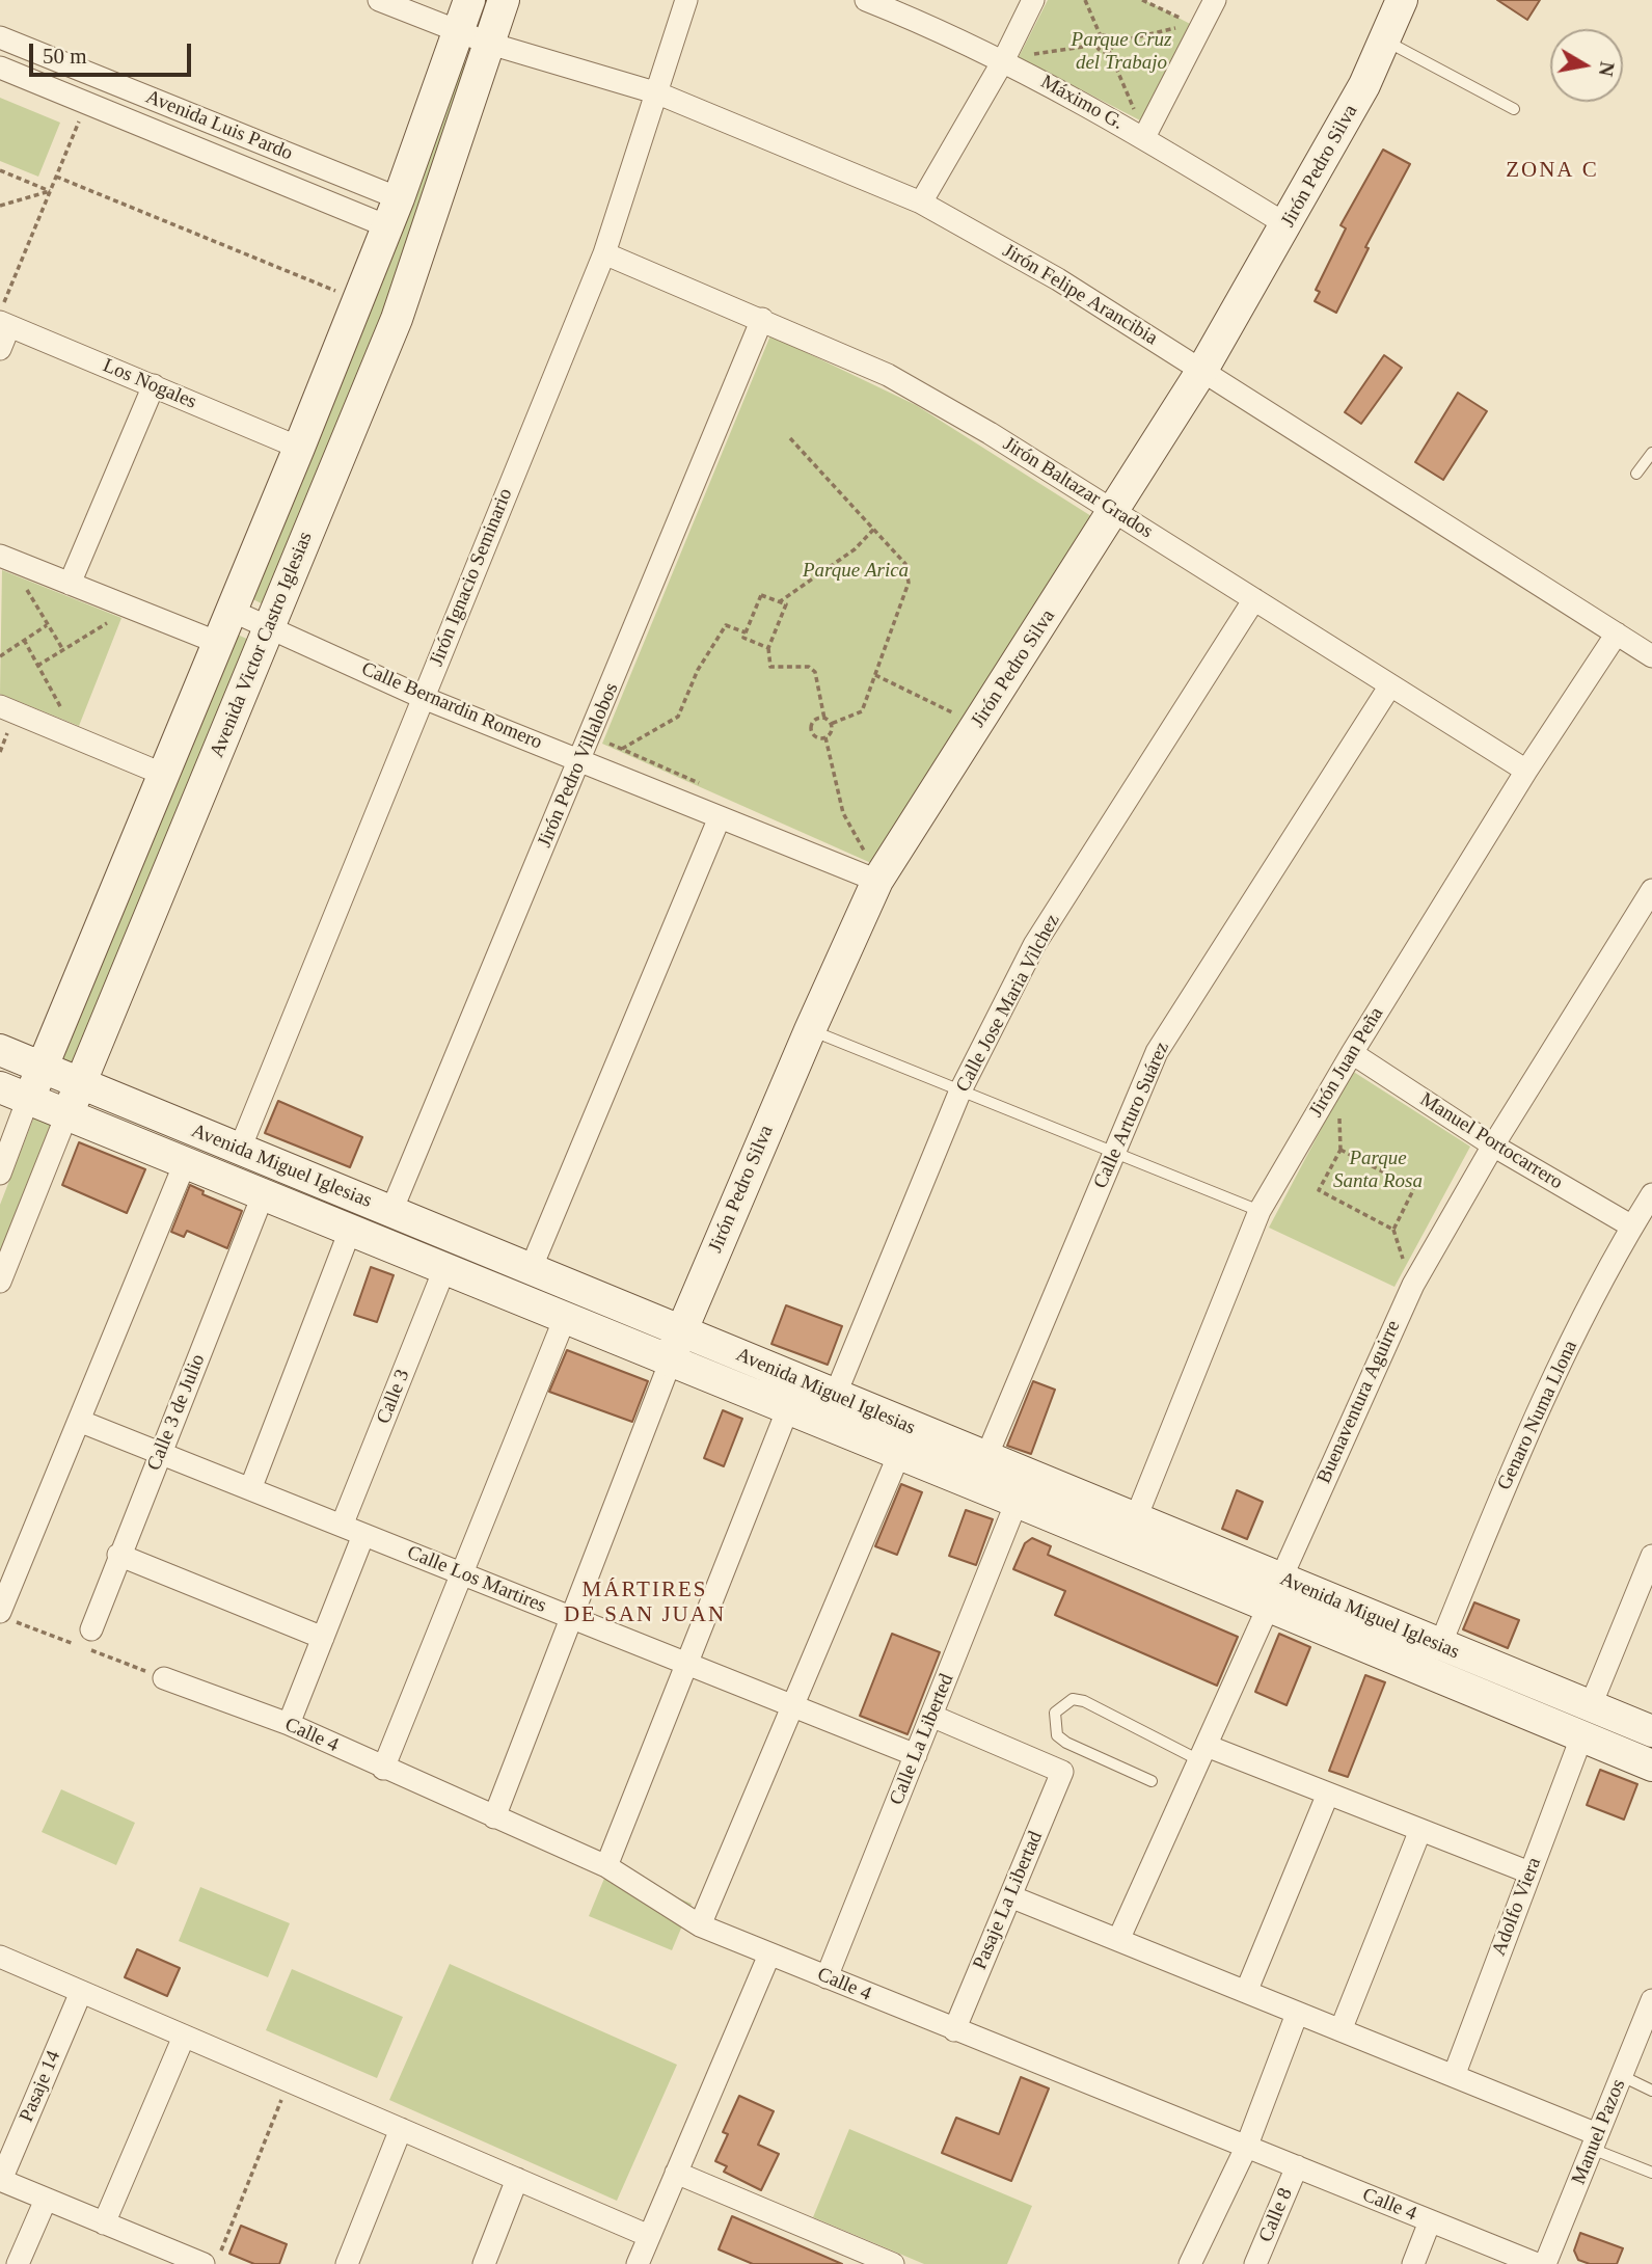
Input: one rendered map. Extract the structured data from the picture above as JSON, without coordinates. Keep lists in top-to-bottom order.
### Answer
{
  "streets": {
    "street": [
      "Máximo G.",
      "Avenida Luis Pardo",
      "Jirón Pedro Silva",
      "Jirón Felipe Arancibia",
      "Los Nogales",
      "Jirón Baltazar Grados",
      "Jirón Ignacio Seminario",
      "Avenida Victor Castro Iglesias",
      "Calle Bernardin Romero",
      "Jirón Pedro Villalobos",
      "Calle Jose Maria Vilchez",
      "Jirón Juan Peña",
      "Calle Arturo Suárez",
      "Manuel Portocarrero",
      "Avenida Miguel Iglesias",
      "Calle 3",
      "Buenaventura Aguirre",
      "Calle 3 de Julio",
      "Genaro Numa Llona",
      "Calle Los Martires",
      "Calle 4",
      "Calle La Liberted",
      "Pasaje La Libertad",
      "Adolfo Viera",
      "Pasaje 14",
      "Manuel Pazos",
      "Calle 8"
    ]
  },
  "crossings": [
    ["Máximo G.", "Jirón Pedro Silva"],
    ["Avenida Luis Pardo", "Avenida Victor Castro Iglesias"],
    ["Jirón Pedro Silva", "Jirón Felipe Arancibia"],
    ["Jirón Pedro Silva", "Jirón Baltazar Grados"],
    ["Jirón Pedro Silva", "Calle Bernardin Romero"],
    ["Jirón Pedro Silva", "Avenida Miguel Iglesias"],
    ["Jirón Felipe Arancibia", "Jirón Ignacio Seminario"],
    ["Jirón Felipe Arancibia", "Avenida Victor Castro Iglesias"],
    ["Jirón Felipe Arancibia", "Jirón Juan Peña"],
    ["Los Nogales", "Avenida Victor Castro Iglesias"],
    ["Jirón Baltazar Grados", "Jirón Ignacio Seminario"],
    ["Jirón Baltazar Grados", "Jirón Pedro Villalobos"],
    ["Jirón Baltazar Grados", "Calle Jose Maria Vilchez"],
    ["Jirón Baltazar Grados", "Jirón Juan Peña"],
    ["Jirón Baltazar Grados", "Calle Arturo Suárez"],
    ["Jirón Ignacio Seminario", "Calle Bernardin Romero"],
    ["Jirón Ignacio Seminario", "Avenida Miguel Iglesias"],
    ["Avenida Victor Castro Iglesias", "Calle Bernardin Romero"],
    ["Avenida Victor Castro Iglesias", "Avenida Miguel Iglesias"],
    ["Calle Bernardin Romero", "Jirón Pedro Villalobos"],
    ["Jirón Pedro Villalobos", "Avenida Miguel Iglesias"],
    ["Calle Jose Maria Vilchez", "Avenida Miguel Iglesias"],
    ["Jirón Juan Peña", "Manuel Portocarrero"],
    ["Jirón Juan Peña", "Avenida Miguel Iglesias"],
    ["Calle Arturo Suárez", "Avenida Miguel Iglesias"],
    ["Manuel Portocarrero", "Buenaventura Aguirre"],
    ["Manuel Portocarrero", "Genaro Numa Llona"],
    ["Avenida Miguel Iglesias", "Calle 3"],
    ["Avenida Miguel Iglesias", "Buenaventura Aguirre"],
    ["Avenida Miguel Iglesias", "Calle 3 de Julio"],
    ["Avenida Miguel Iglesias", "Genaro Numa Llona"],
    ["Avenida Miguel Iglesias", "Calle La Liberted"],
    ["Avenida Miguel Iglesias", "Adolfo Viera"],
    ["Calle 3", "Calle Los Martires"],
    ["Calle 3 de Julio", "Calle Los Martires"],
    ["Calle Los Martires", "Calle La Liberted"],
    ["Calle 4", "Calle La Liberted"],
    ["Calle 4", "Pasaje La Libertad"],
    ["Calle 4", "Calle 8"],
    ["Calle La Liberted", "Pasaje La Libertad"]
  ],
  "districts": ["ZONA C", "MÁRTIRES DE SAN JUAN"],
  "parks": ["Parque Cruz del Trabajo", "Parque Arica", "Parque Santa Rosa"],
  "scale_bar": "50 m",
  "north": "right"
}
